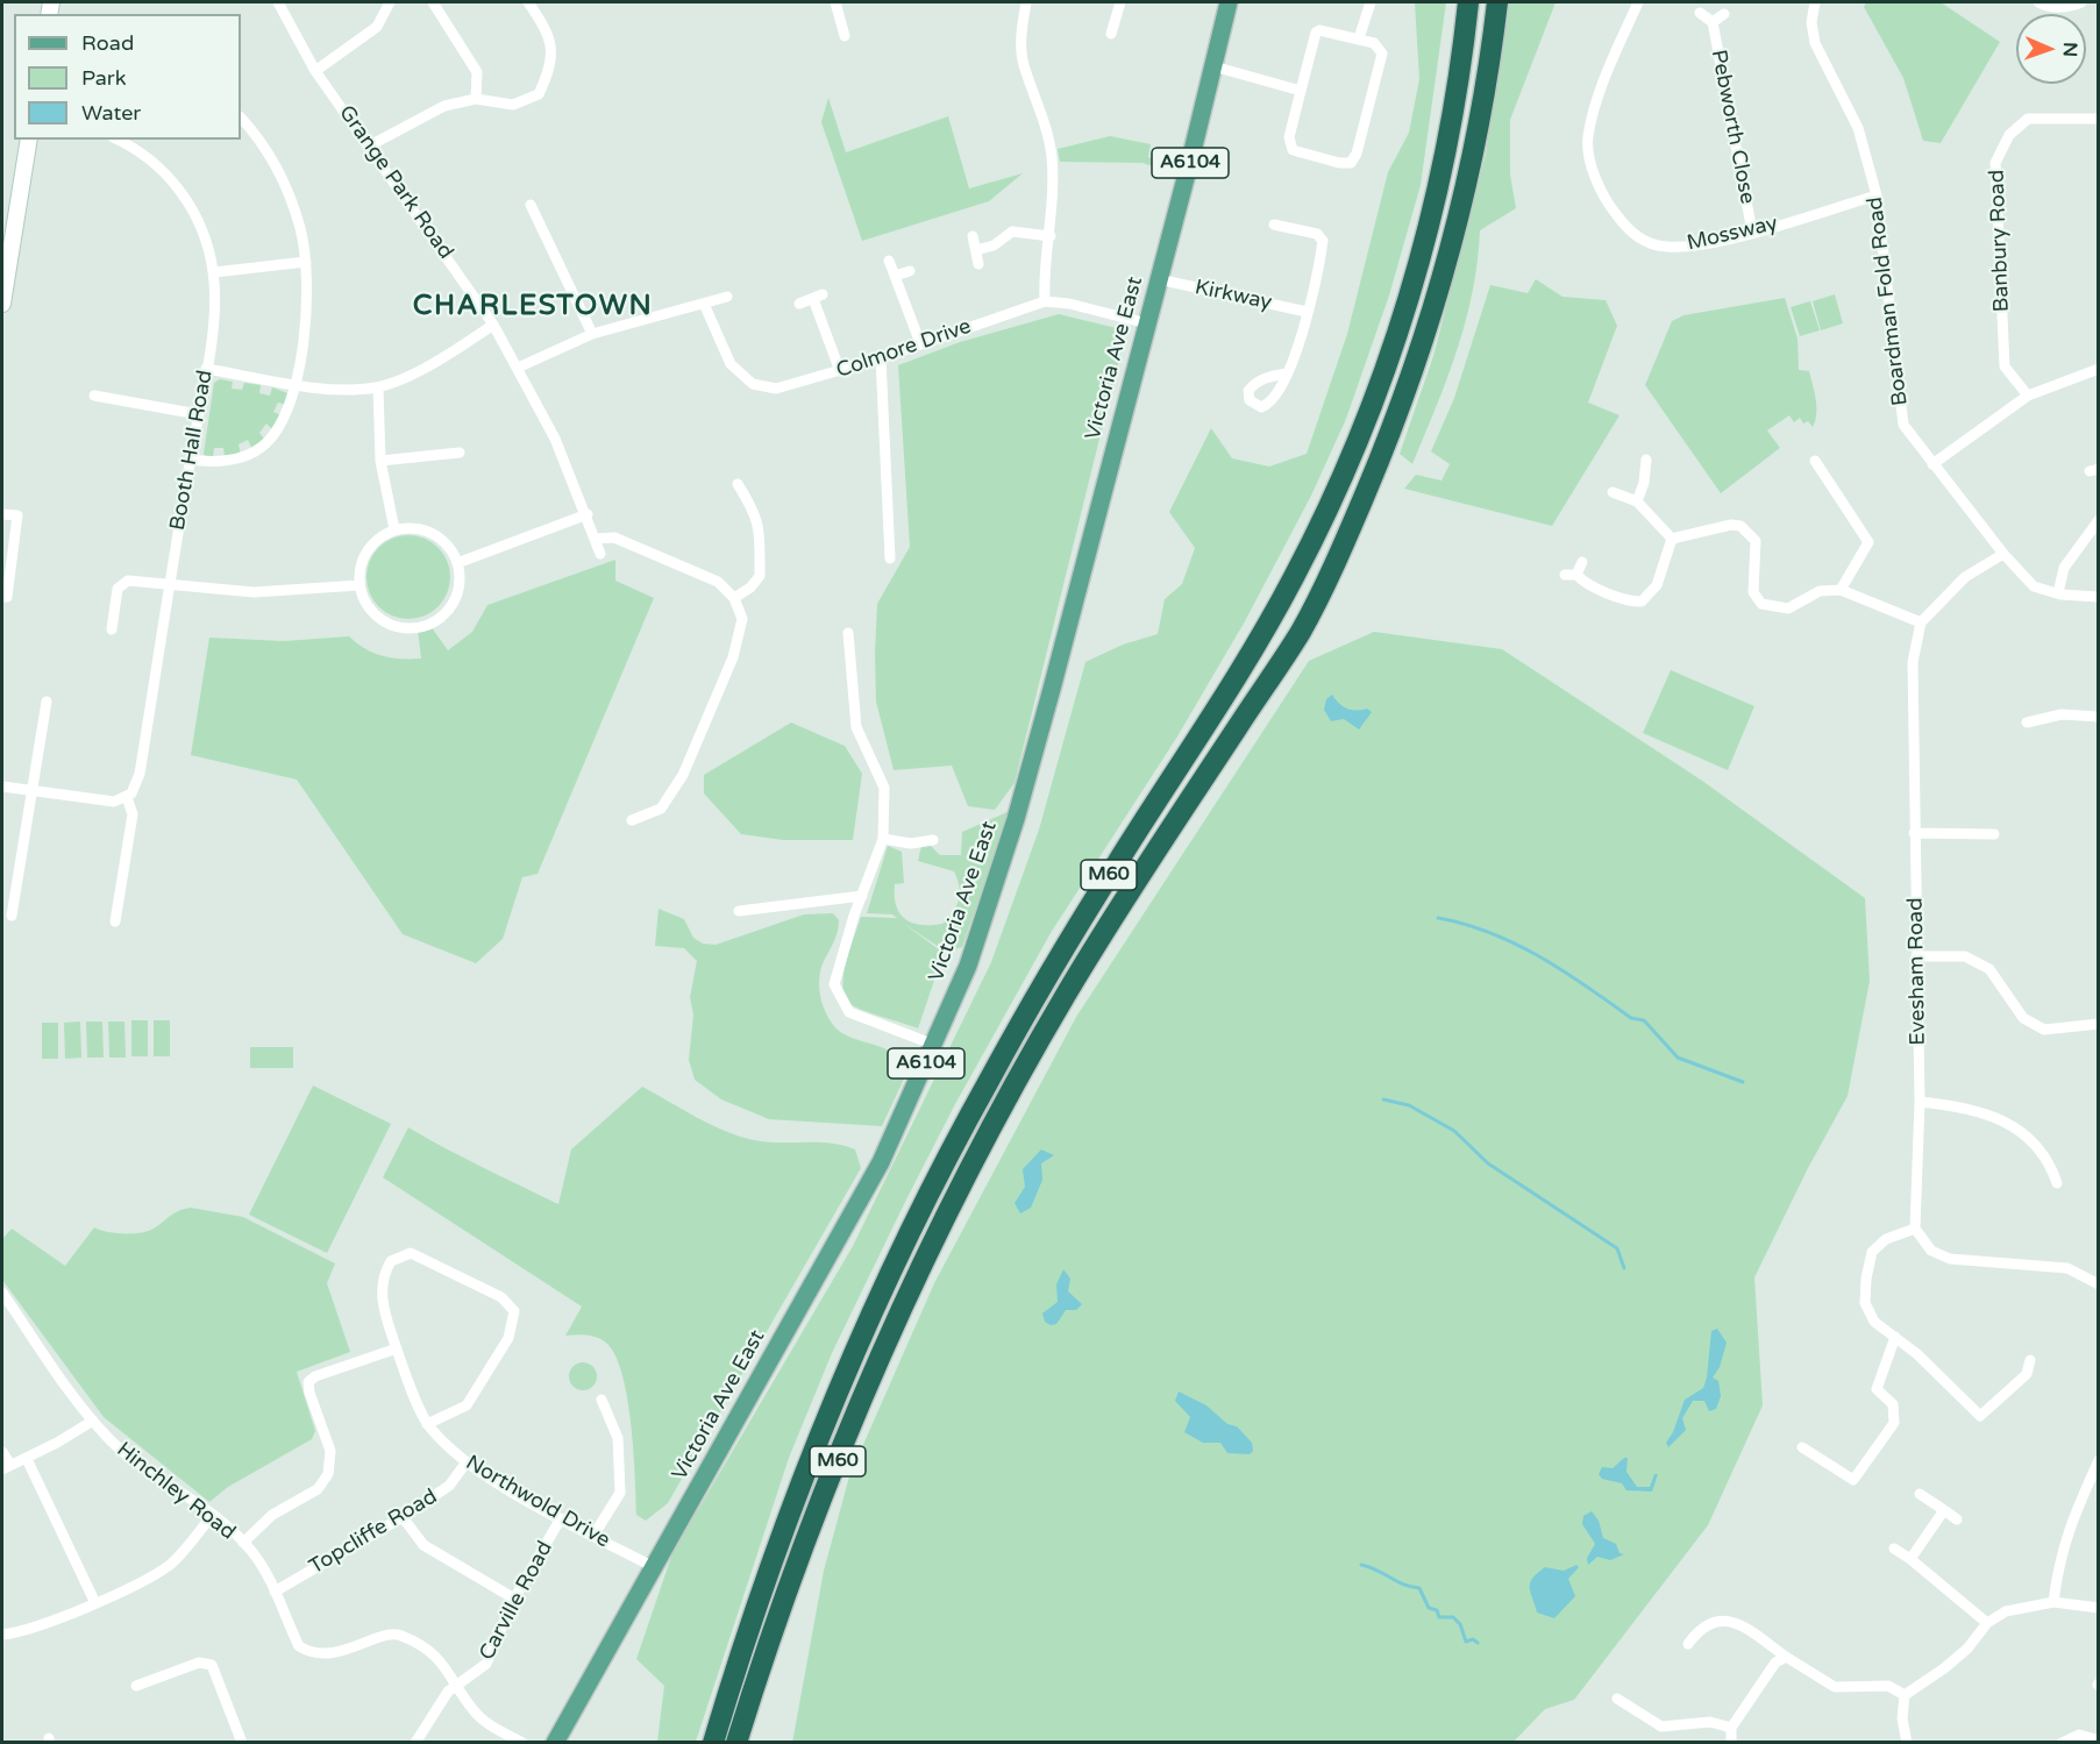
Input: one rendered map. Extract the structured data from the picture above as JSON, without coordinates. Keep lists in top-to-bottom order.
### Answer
{
  "streets": {
    "highway": ["M60"],
    "main road": ["A6104", "Victoria Ave East"],
    "street": [
      "Pebworth Close",
      "Grange Park Road",
      "Mossway",
      "Banbury Road",
      "Kirkway",
      "Boardman Fold Road",
      "Colmore Drive",
      "Booth Hall Road",
      "Evesham Road",
      "Hinchley Road",
      "Northwold Drive",
      "Topcliffe Road",
      "Carville Road"
    ]
  },
  "crossings": [
    ["Pebworth Close", "Mossway"],
    ["Mossway", "Boardman Fold Road"],
    ["Kirkway", "Victoria Ave East"],
    ["Colmore Drive", "Victoria Ave East"],
    ["Victoria Ave East", "Northwold Drive"],
    ["Hinchley Road", "Topcliffe Road"],
    ["Hinchley Road", "Carville Road"],
    ["Northwold Drive", "Topcliffe Road"],
    ["Northwold Drive", "Carville Road"]
  ],
  "districts": ["CHARLESTOWN"],
  "legend": ["Road", "Park", "Water"],
  "north": "right"
}
